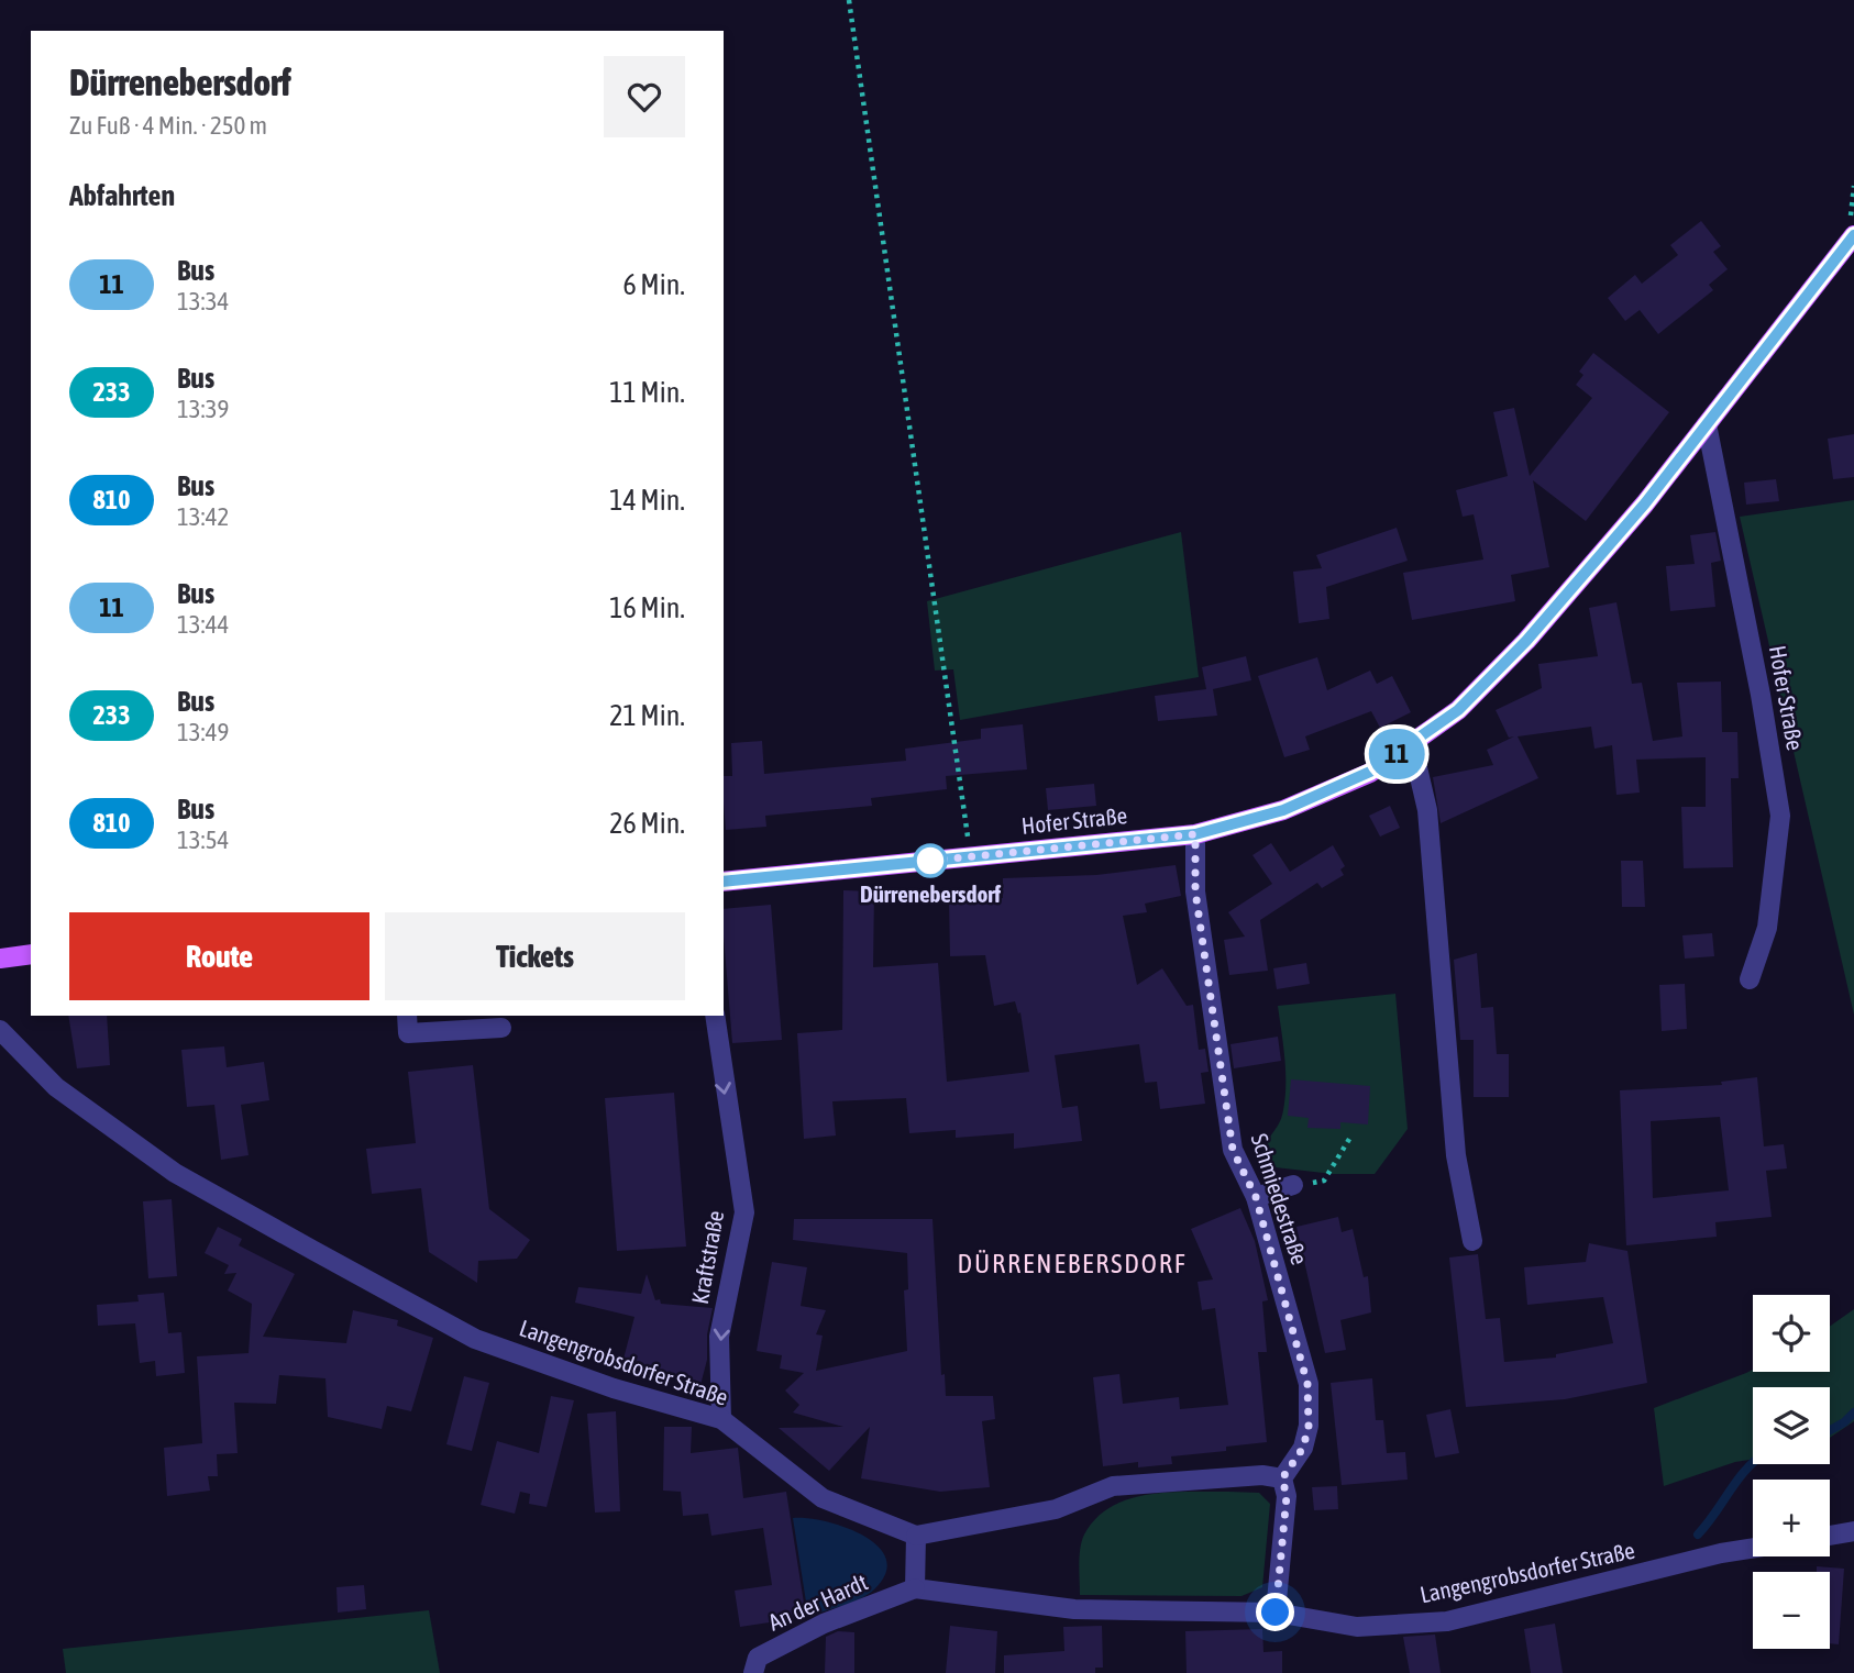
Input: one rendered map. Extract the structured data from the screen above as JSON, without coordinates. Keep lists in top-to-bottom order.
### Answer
{
  "streets": {
    "main road": ["Hofer Straße"],
    "street": [
      "Schmiedestraße",
      "Kraftstraße",
      "Langengrobsdorfer Straße",
      "An der Hardt"
    ]
  },
  "crossings": [
    ["Hofer Straße", "Schmiedestraße"],
    ["Kraftstraße", "Langengrobsdorfer Straße"],
    ["Langengrobsdorfer Straße", "An der Hardt"]
  ],
  "one_way": ["Kraftstraße"],
  "districts": ["DÜRRENEBERSDORF"],
  "places": ["Dürrenebersdorf"],
  "lines": ["bus line 11"],
  "page": {
    "on_map": "11",
    "heading": [
      ["Dürrenebersdorf", "Zu Fuß · 4 Min. · 250 m"],
      "Abfahrten"
    ],
    "list": [
      {
        "mark": "11",
        "name": "Bus",
        "note": "13:34",
        "value": "6 Min."
      },
      {
        "mark": "233",
        "name": "Bus",
        "note": "13:39",
        "value": "11 Min."
      },
      {
        "mark": "810",
        "name": "Bus",
        "note": "13:42",
        "value": "14 Min."
      },
      {
        "mark": "11",
        "name": "Bus",
        "note": "13:44",
        "value": "16 Min."
      },
      {
        "mark": "233",
        "name": "Bus",
        "note": "13:49",
        "value": "21 Min."
      },
      {
        "mark": "810",
        "name": "Bus",
        "note": "13:54",
        "value": "26 Min."
      }
    ],
    "buttons": ["Route", "Tickets"],
    "map_buttons": ["+", "−"]
  }
}
